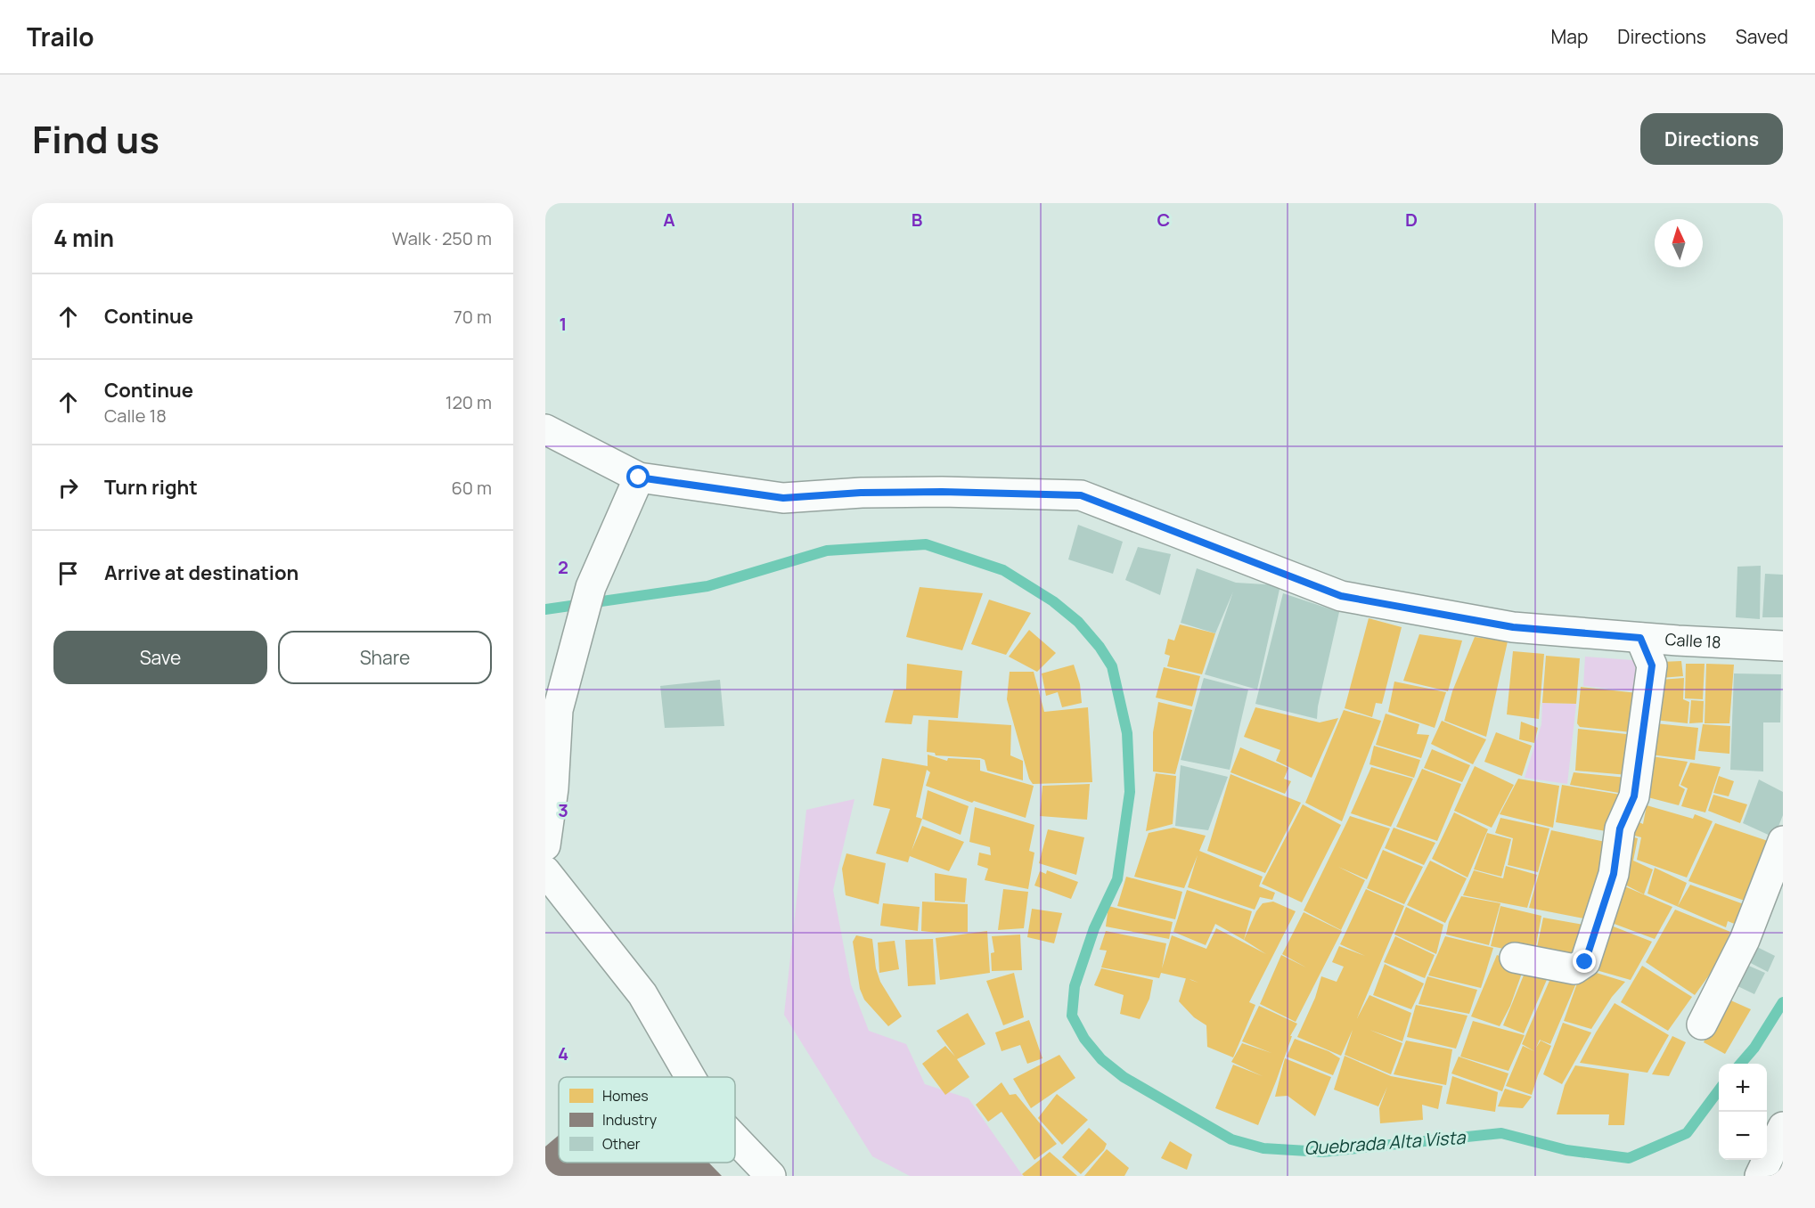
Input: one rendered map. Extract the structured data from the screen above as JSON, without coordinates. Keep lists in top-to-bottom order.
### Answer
{
  "streets": {
    "street": ["Calle 18"]
  },
  "water": ["Quebrada Alta Vista"],
  "legend": ["Homes", "Industry", "Other"],
  "north": "top",
  "page": {
    "header": "Trailo",
    "nav": ["Map", "Directions", "Saved"],
    "title": "Find us",
    "buttons": [
      "Directions",
      ["Save", "Share"]
    ],
    "heading": ["4 min", "Walk · 250 m"],
    "list": [
      ["Continue", "70 m"],
      ["Continue", "Calle 18", "120 m"],
      ["Turn right", "60 m"],
      "Arrive at destination"
    ],
    "map_buttons": ["+", "−"]
  },
  "grid": {
    "columns": [
      "A",
      "B",
      "C",
      "D"
    ],
    "rows": [
      "1",
      "2",
      "3",
      "4"
    ]
  }
}
